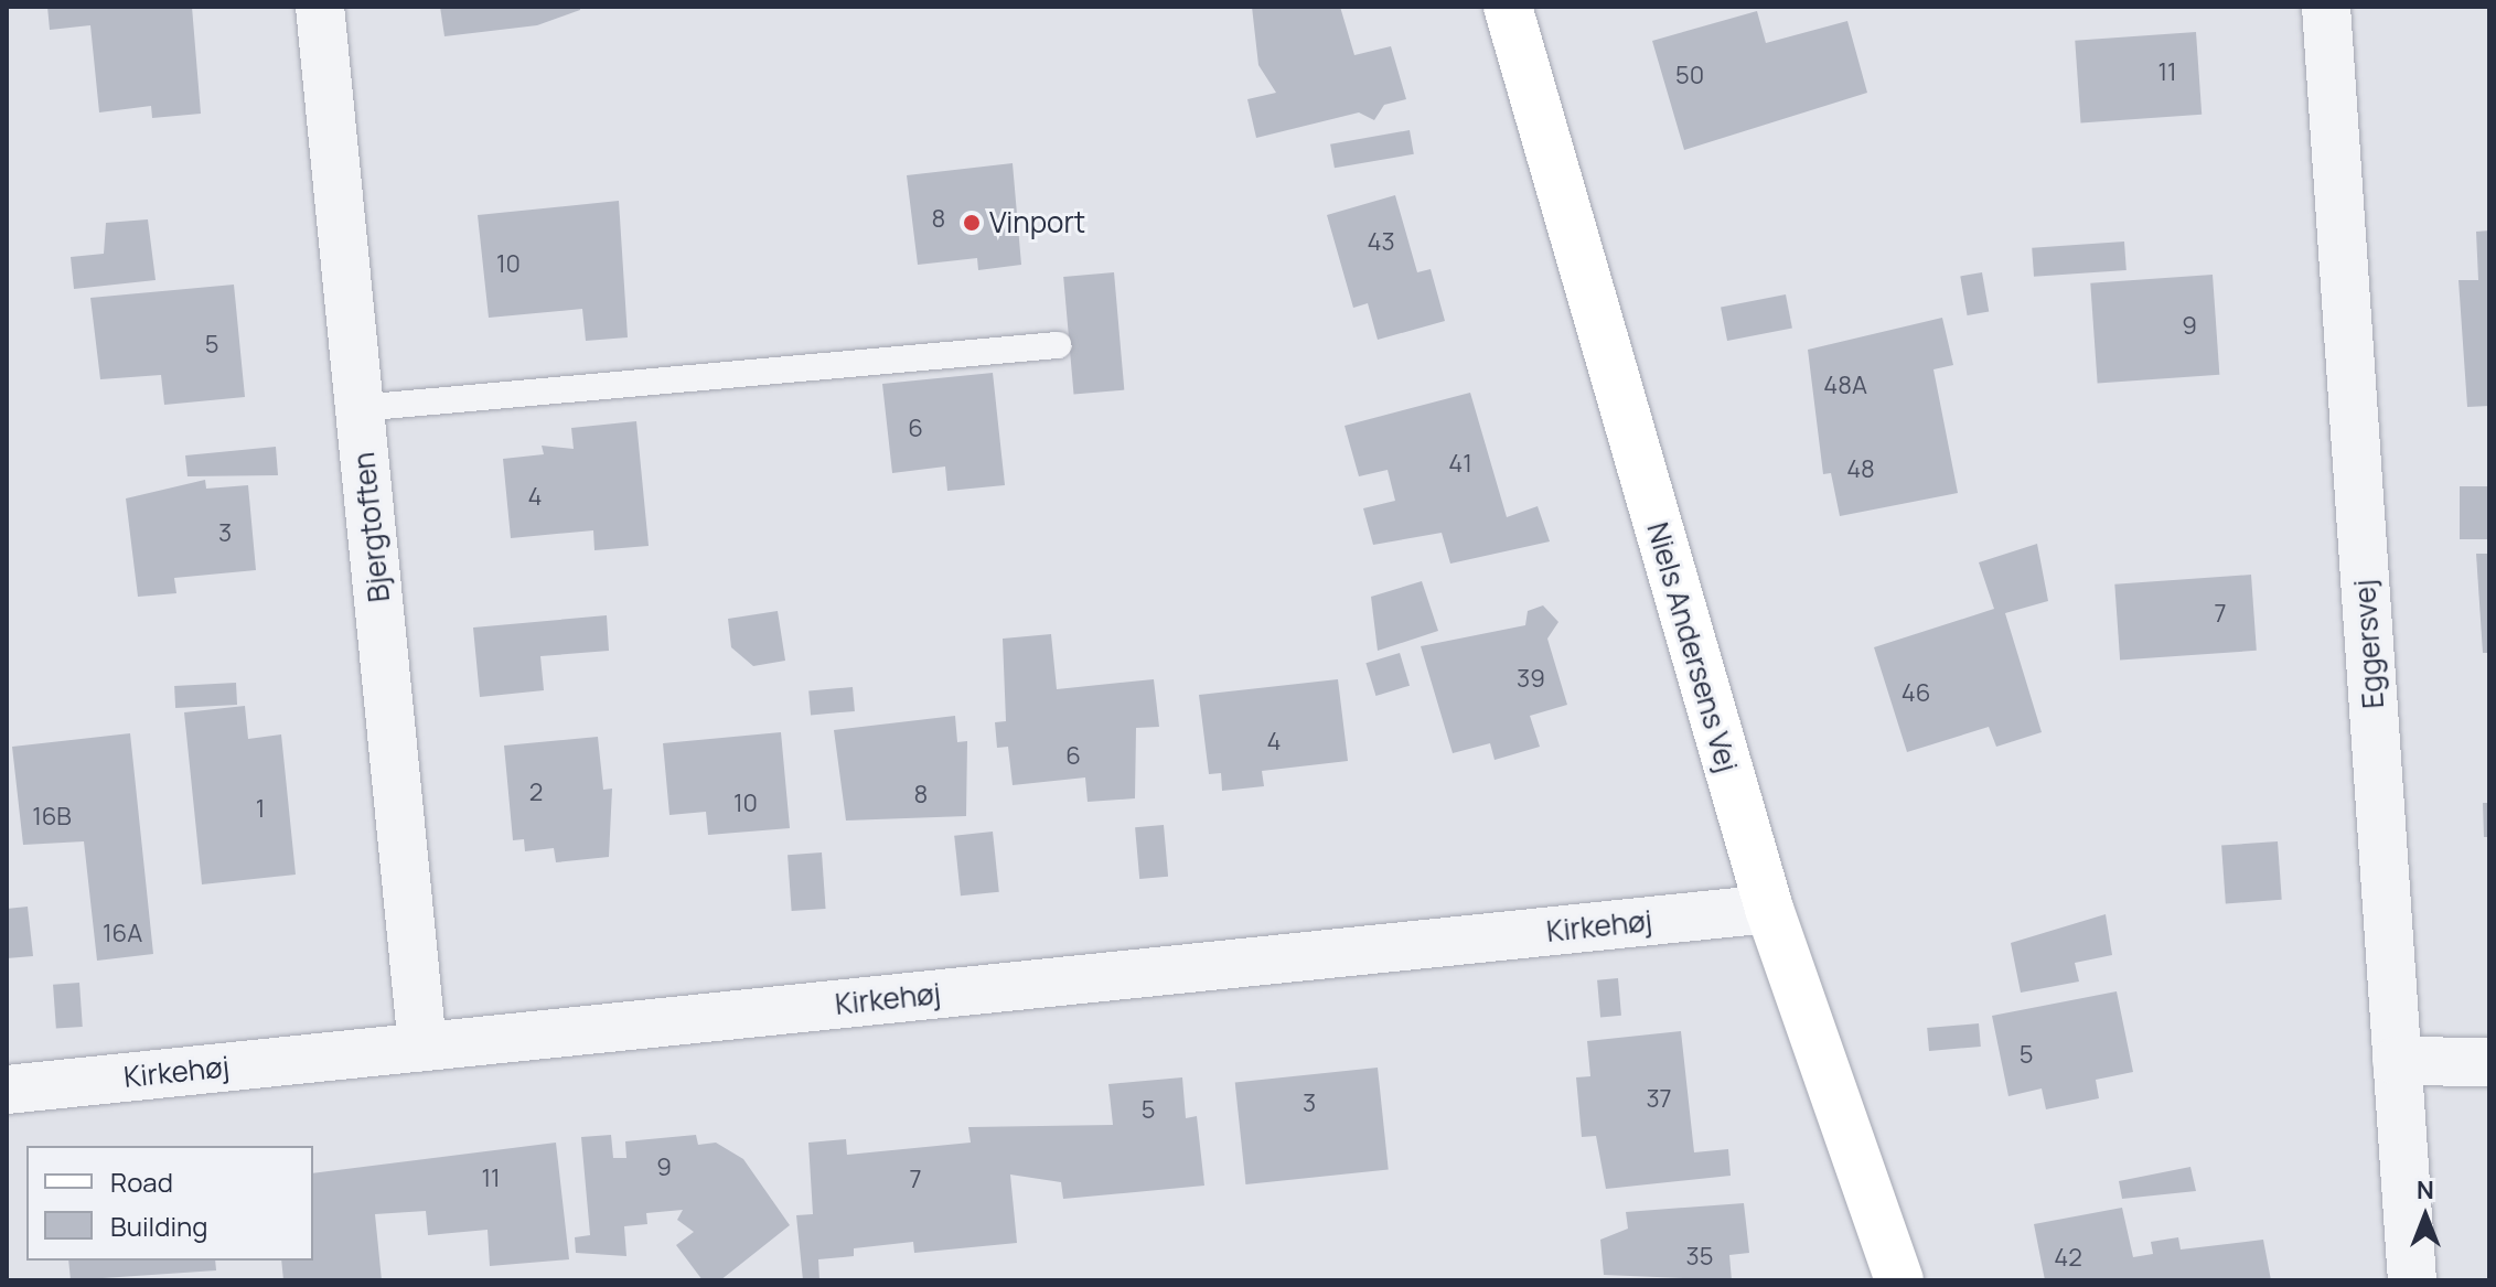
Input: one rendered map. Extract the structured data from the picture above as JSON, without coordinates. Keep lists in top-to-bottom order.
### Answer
{
  "streets": {
    "street": [
      "Bjergtoften",
      "Eggersvej",
      "Niels Andersens Vej",
      "Kirkehøj"
    ]
  },
  "crossings": [
    ["Bjergtoften", "Kirkehøj"],
    ["Niels Andersens Vej", "Kirkehøj"]
  ],
  "places": ["Vinport"],
  "house_numbers": [
    "11",
    "50",
    "8",
    "43",
    "10",
    "9",
    "5",
    "48A",
    "6",
    "41",
    "48",
    "4",
    "3",
    "7",
    "39",
    "46",
    "4",
    "6",
    "2",
    "8",
    "10",
    "1",
    "16B",
    "16A",
    "5",
    "37",
    "3",
    "5",
    "9",
    "11",
    "7",
    "35",
    "42"
  ],
  "legend": ["Road", "Building"],
  "north": "top"
}
